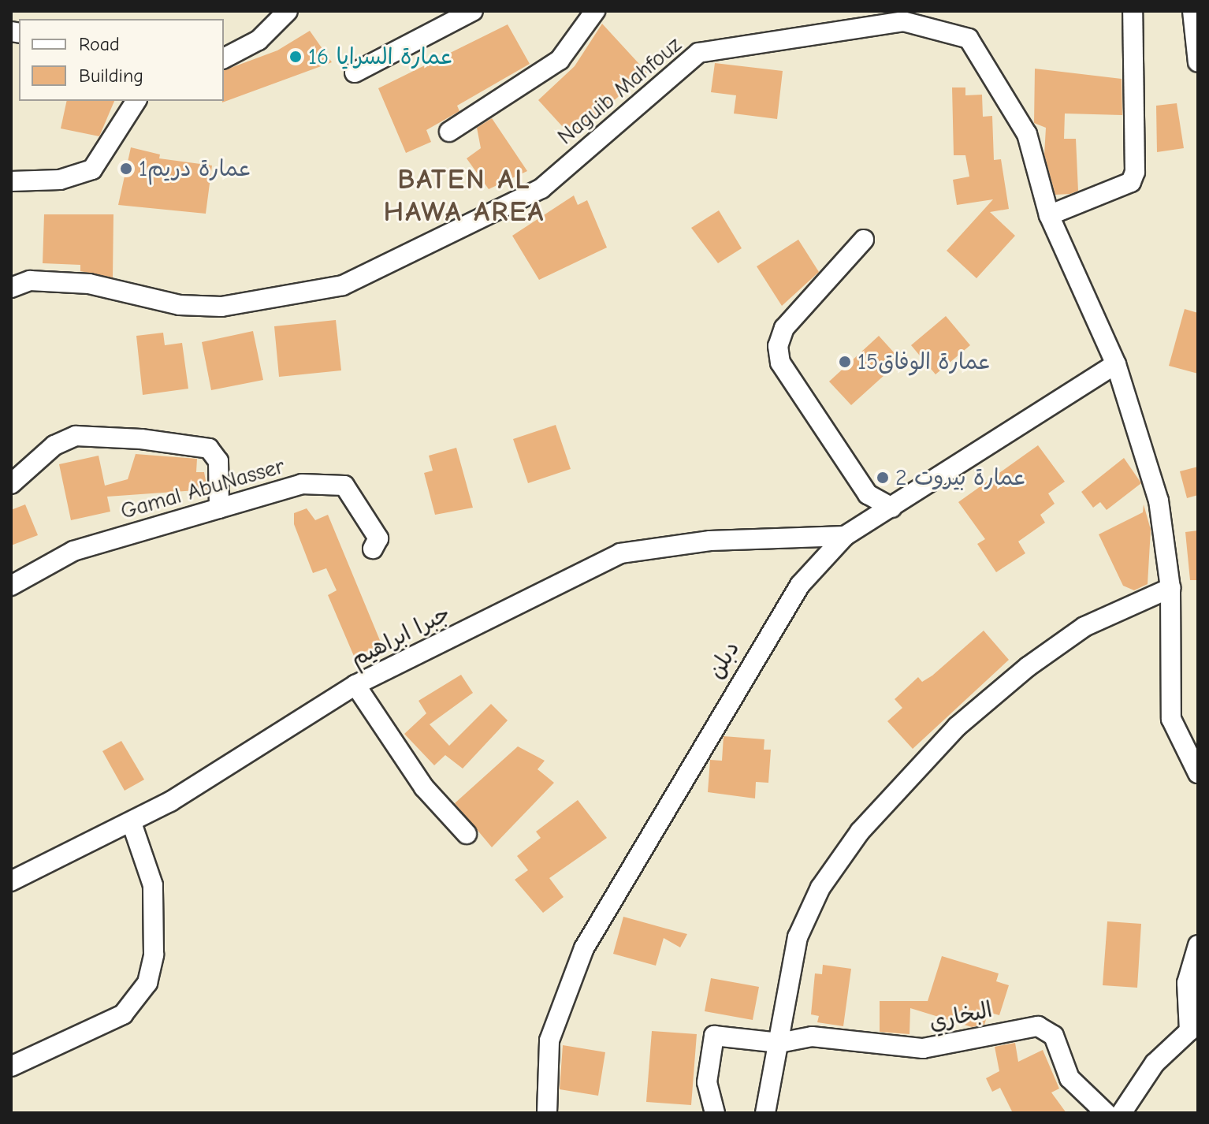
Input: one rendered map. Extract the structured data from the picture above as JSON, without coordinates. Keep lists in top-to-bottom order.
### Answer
{
  "streets": {
    "street": [
      "Naguib Mahfouz",
      "Gamal AbuNasser",
      "جبرا ابراهيم",
      "دبلن",
      "البخاري"
    ]
  },
  "crossings": [
    ["Naguib Mahfouz", "دبلن"],
    ["جبرا ابراهيم", "دبلن"]
  ],
  "districts": ["BATEN AL HAWA AREA"],
  "places": [
    "عمارة السرايا 16",
    "عمارة دريم1",
    "عمارة الوفاق15",
    "عمارة بيروت 2"
  ],
  "legend": ["Road", "Building"]
}
